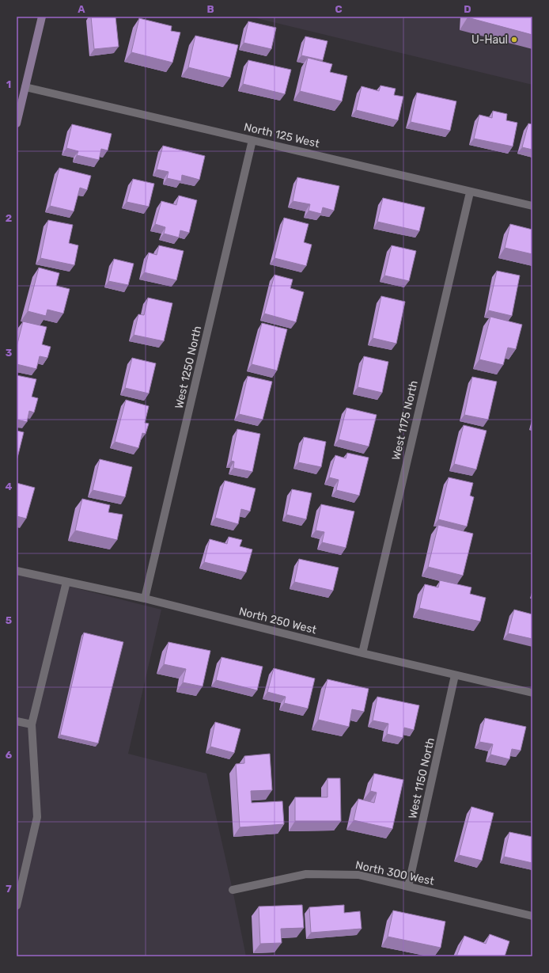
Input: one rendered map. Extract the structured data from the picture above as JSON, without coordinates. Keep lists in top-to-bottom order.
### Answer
{
  "streets": {
    "street": [
      "North 125 West",
      "West 1250 North",
      "West 1175 North",
      "North 250 West",
      "West 1150 North",
      "North 300 West"
    ]
  },
  "crossings": [
    ["North 125 West", "West 1250 North"],
    ["North 125 West", "West 1175 North"],
    ["West 1250 North", "North 250 West"],
    ["West 1175 North", "North 250 West"],
    ["North 250 West", "West 1150 North"],
    ["West 1150 North", "North 300 West"]
  ],
  "places": ["U-Haul"],
  "grid": {
    "columns": [
      "A",
      "B",
      "C",
      "D"
    ],
    "rows": [
      "1",
      "2",
      "3",
      "4",
      "5",
      "6",
      "7"
    ]
  }
}
